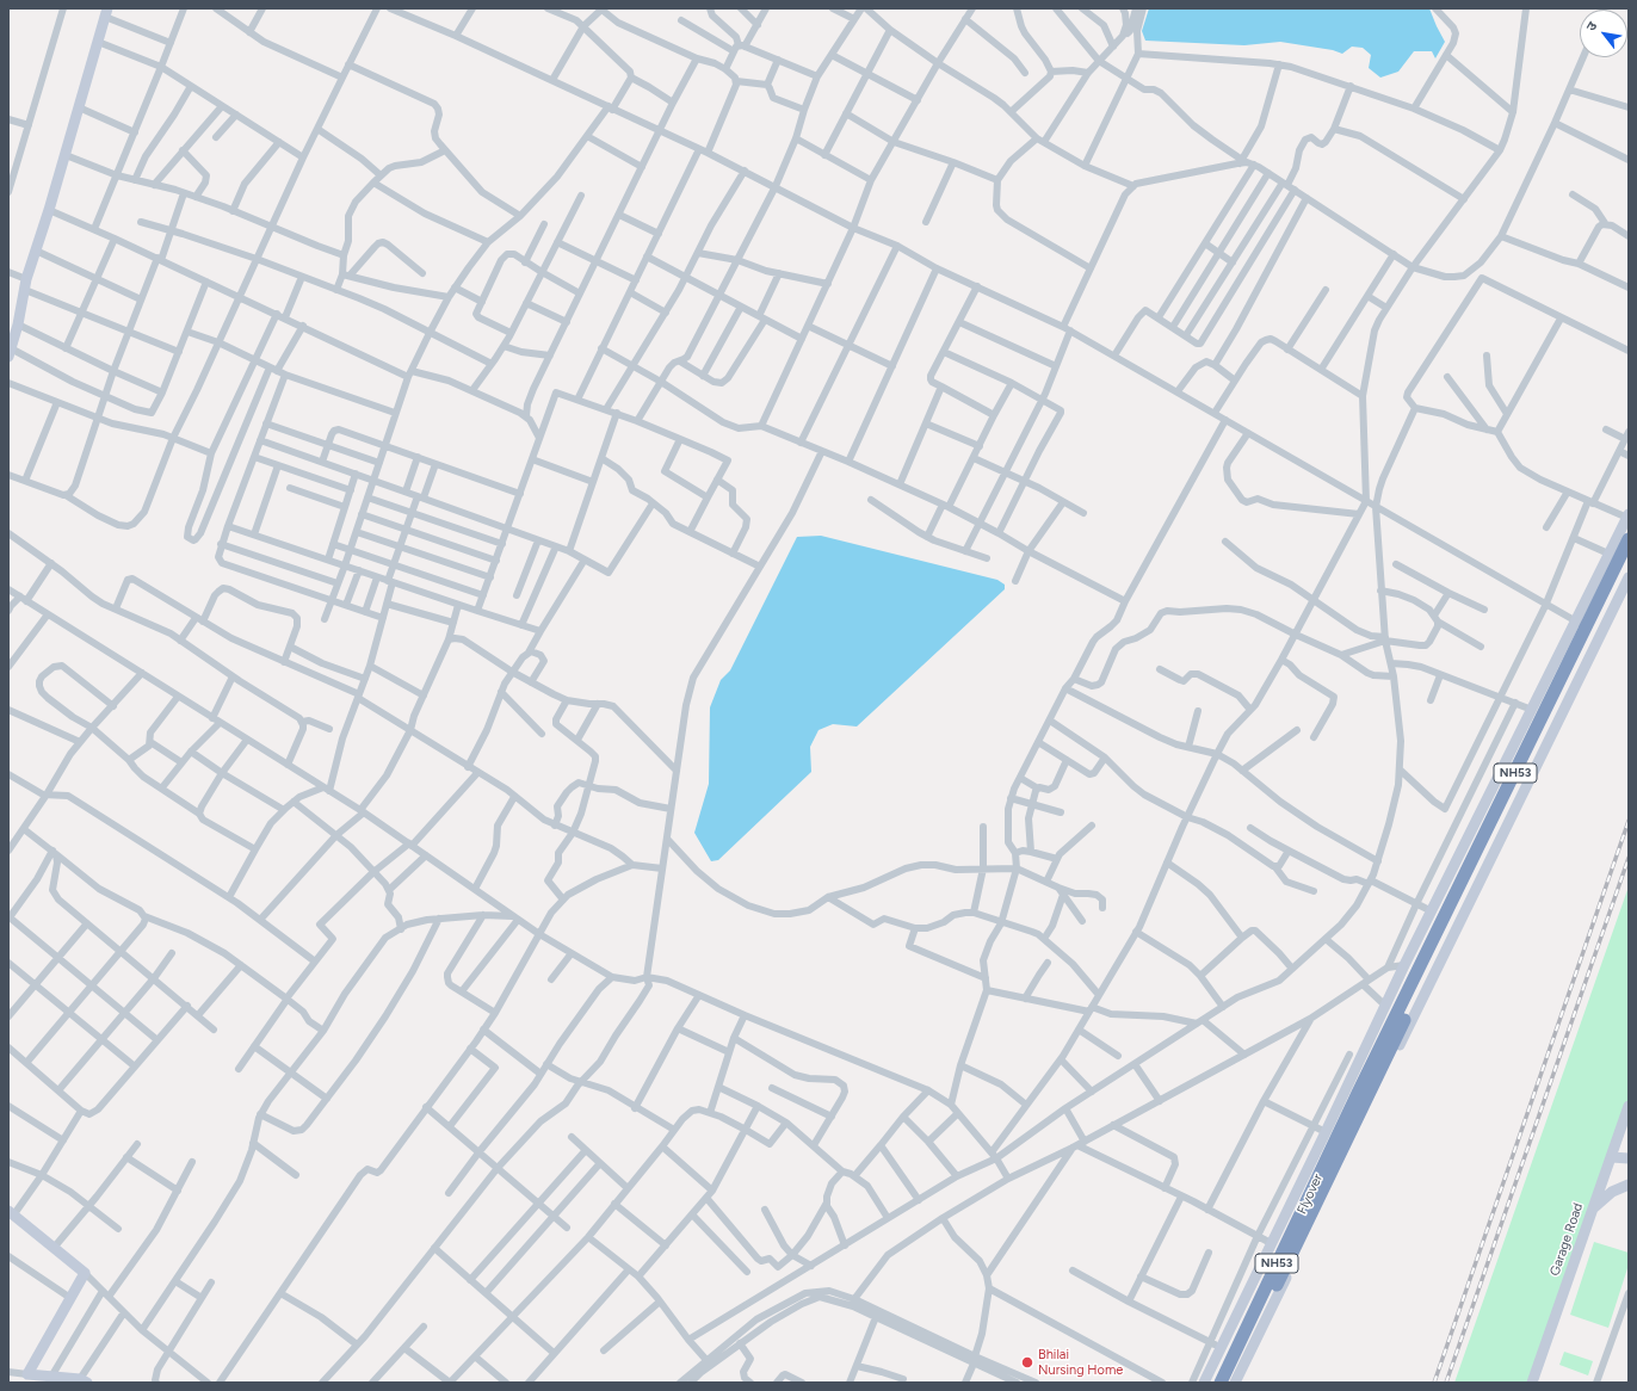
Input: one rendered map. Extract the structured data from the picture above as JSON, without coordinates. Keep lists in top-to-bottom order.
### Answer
{
  "streets": {
    "highway": ["NH53", "Flyover"],
    "street": ["Garage Road"]
  },
  "crossings": [
    ["NH53", "Flyover"]
  ],
  "places": ["Bhilai Nursing Home"],
  "north": "top left"
}
